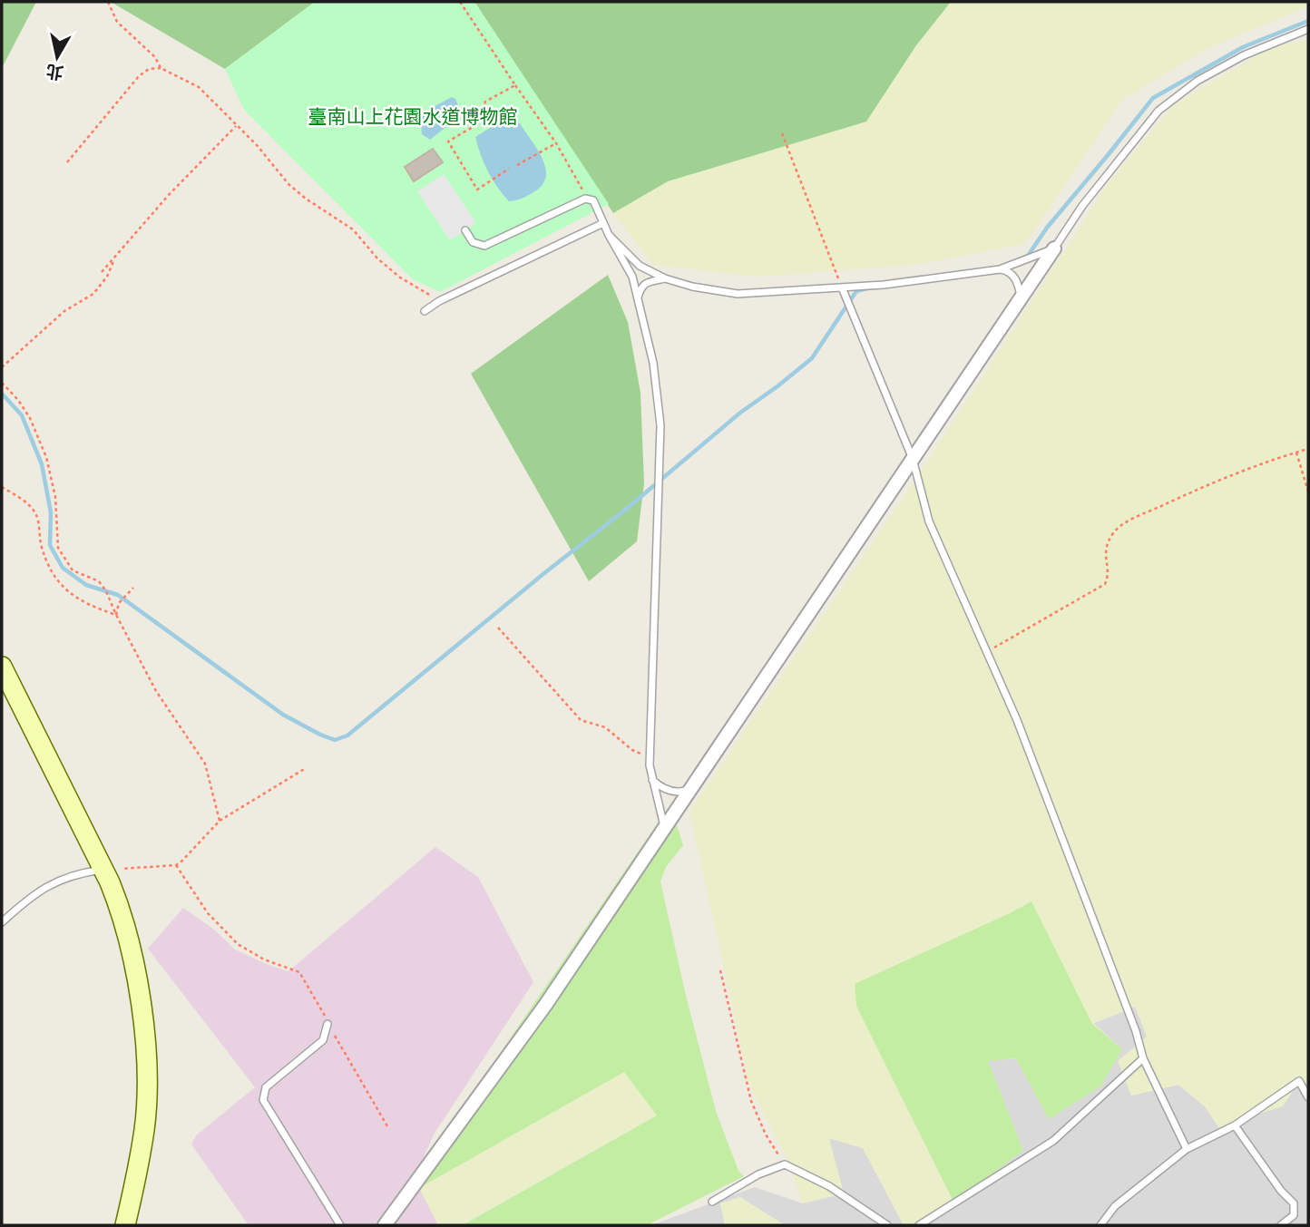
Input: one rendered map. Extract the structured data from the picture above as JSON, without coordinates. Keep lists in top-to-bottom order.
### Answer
{
  "parks": ["臺南山上花園水道博物館"],
  "north": "bottom"
}
